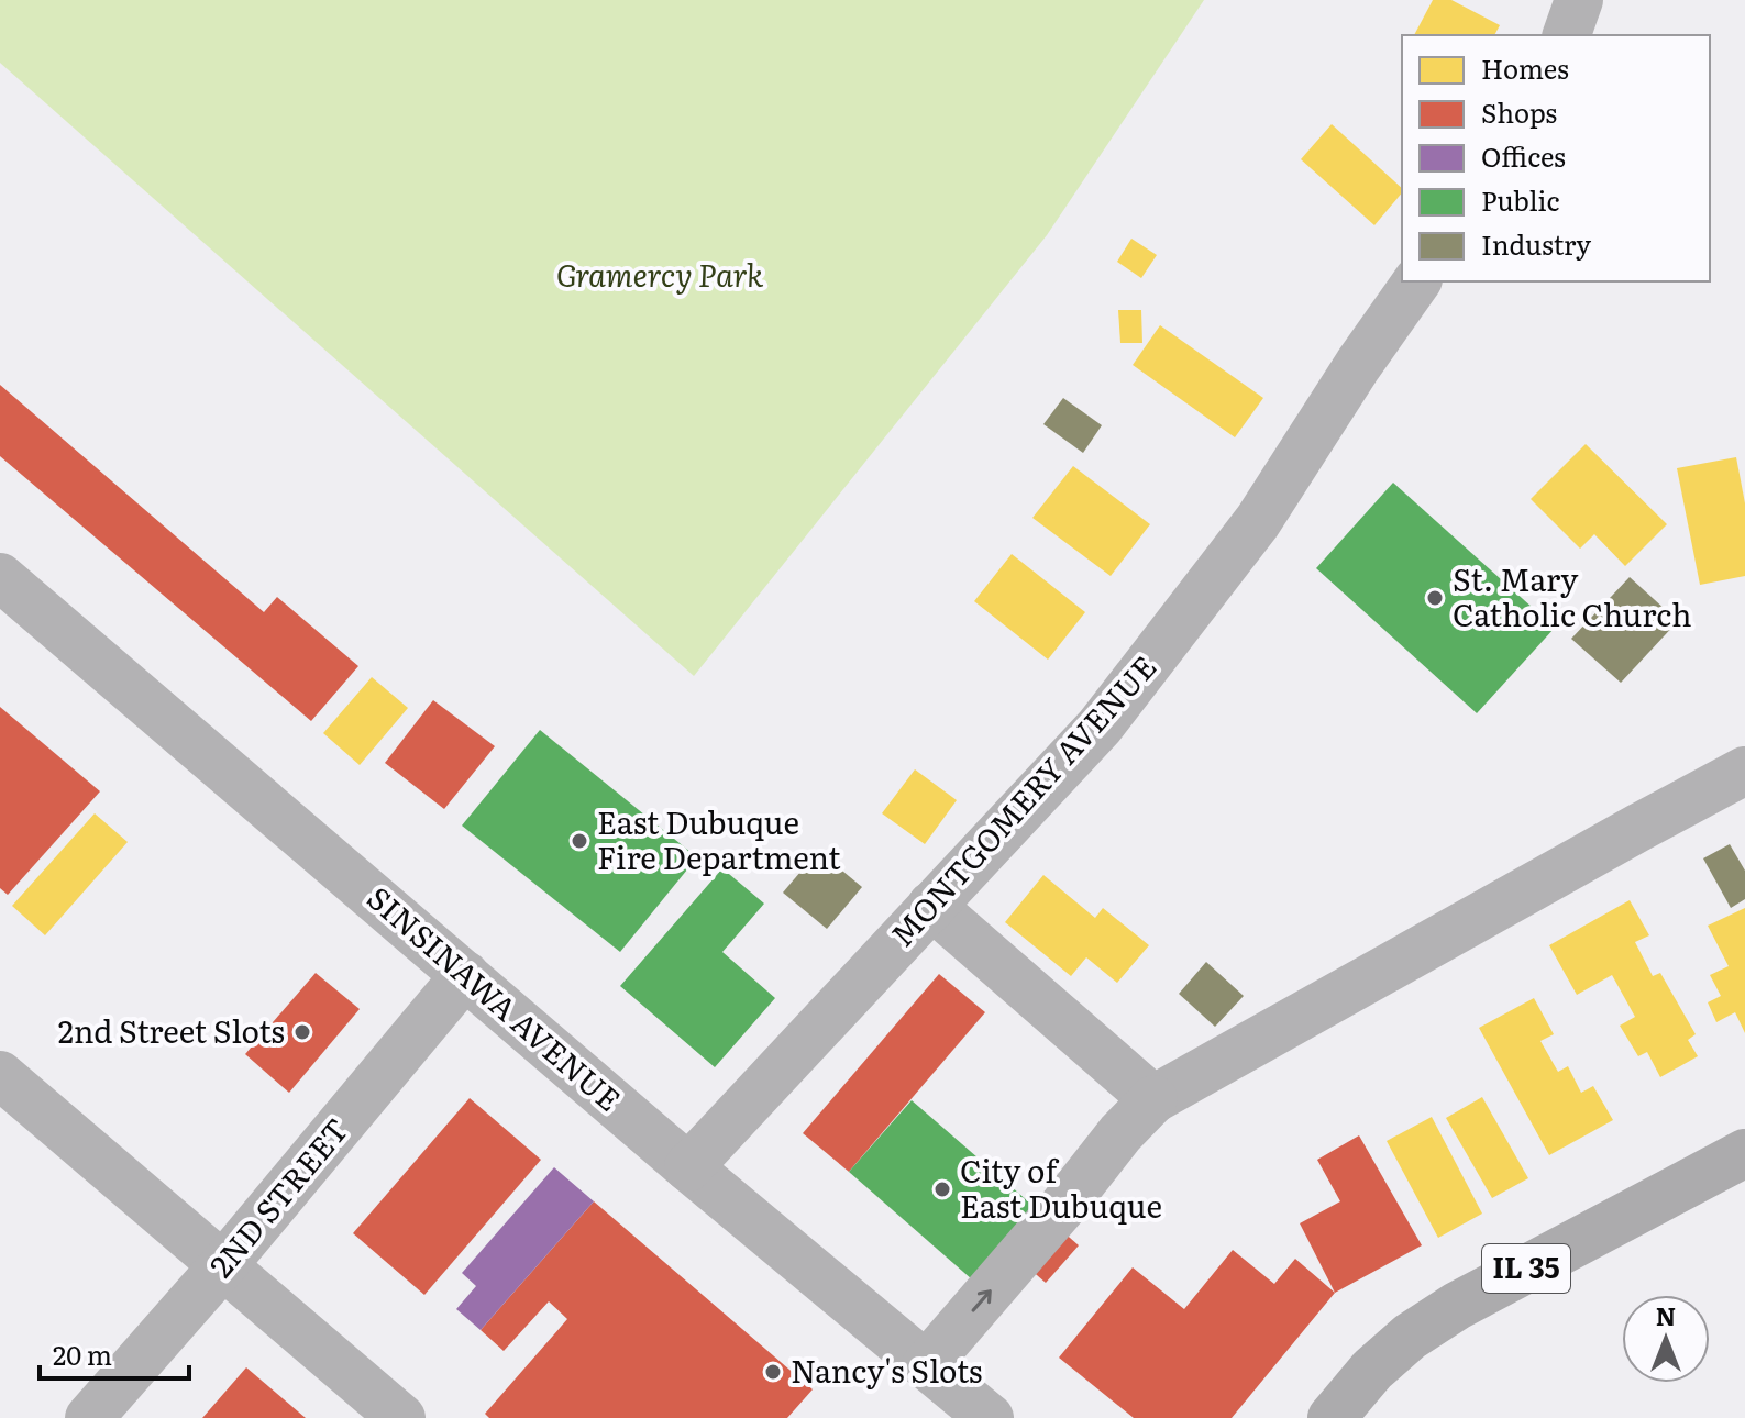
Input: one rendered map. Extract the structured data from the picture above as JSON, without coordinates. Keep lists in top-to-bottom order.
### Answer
{
  "streets": {
    "main road": ["IL 35"],
    "street": ["MONTGOMERY AVENUE", "SINSINAWA AVENUE", "2ND STREET"]
  },
  "crossings": [
    ["MONTGOMERY AVENUE", "SINSINAWA AVENUE"],
    ["SINSINAWA AVENUE", "2ND STREET"]
  ],
  "parks": ["Gramercy Park"],
  "places": [
    "St. Mary Catholic Church",
    "East Dubuque Fire Department",
    "2nd Street Slots",
    "City of East Dubuque",
    "Nancy's Slots"
  ],
  "legend": [
    "Homes",
    "Shops",
    "Offices",
    "Public",
    "Industry"
  ],
  "scale_bar": "20 m",
  "north": "top"
}
